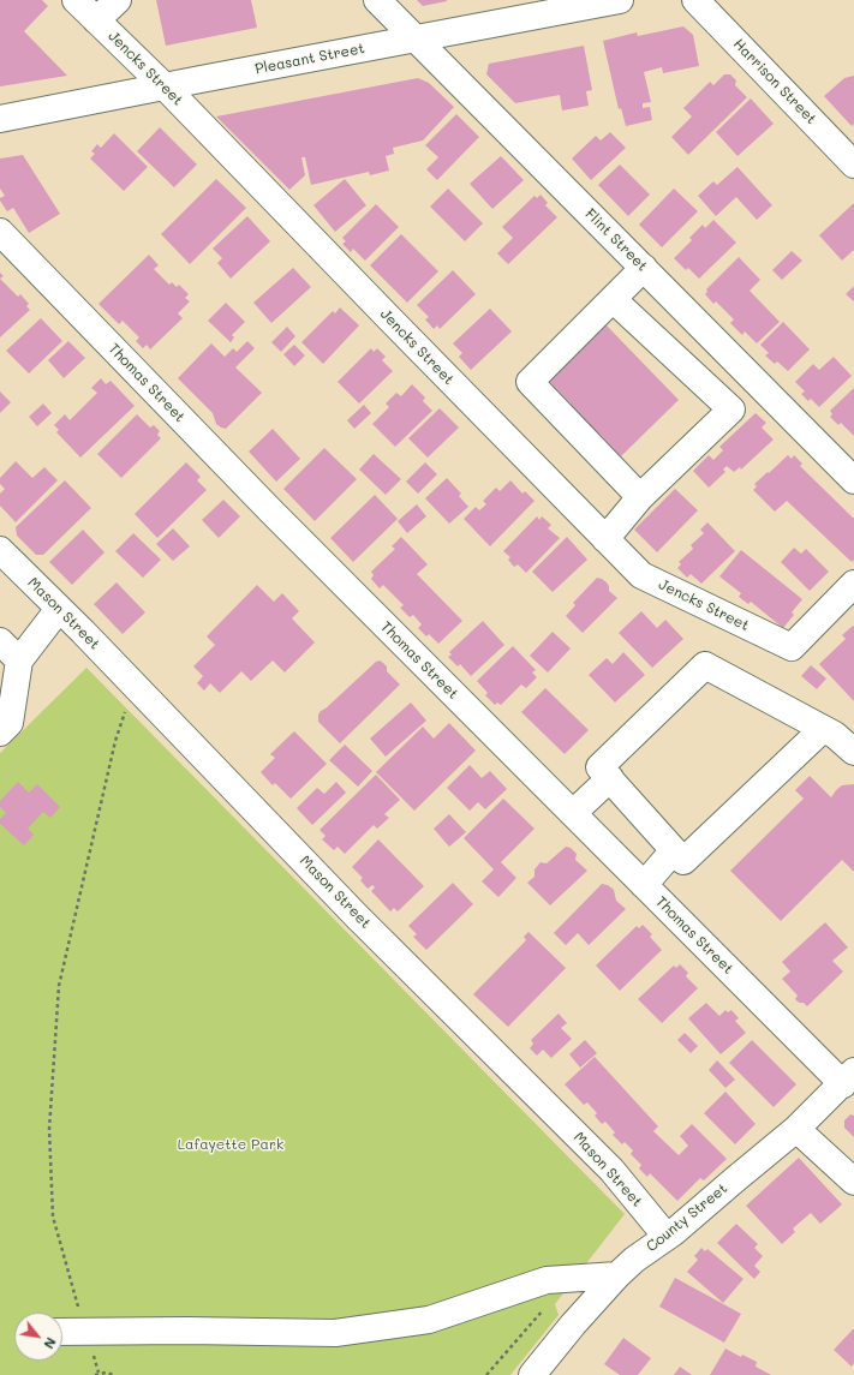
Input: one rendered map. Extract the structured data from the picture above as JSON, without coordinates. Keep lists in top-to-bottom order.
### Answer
{
  "streets": {
    "street": [
      "Pleasant Street",
      "Jencks Street",
      "Harrison Street",
      "Flint Street",
      "Thomas Street",
      "Mason Street",
      "County Street"
    ]
  },
  "crossings": [
    ["Pleasant Street", "Jencks Street"],
    ["Pleasant Street", "Flint Street"],
    ["Thomas Street", "County Street"],
    ["Mason Street", "County Street"]
  ],
  "parks": ["Lafayette Park"],
  "north": "bottom right"
}
